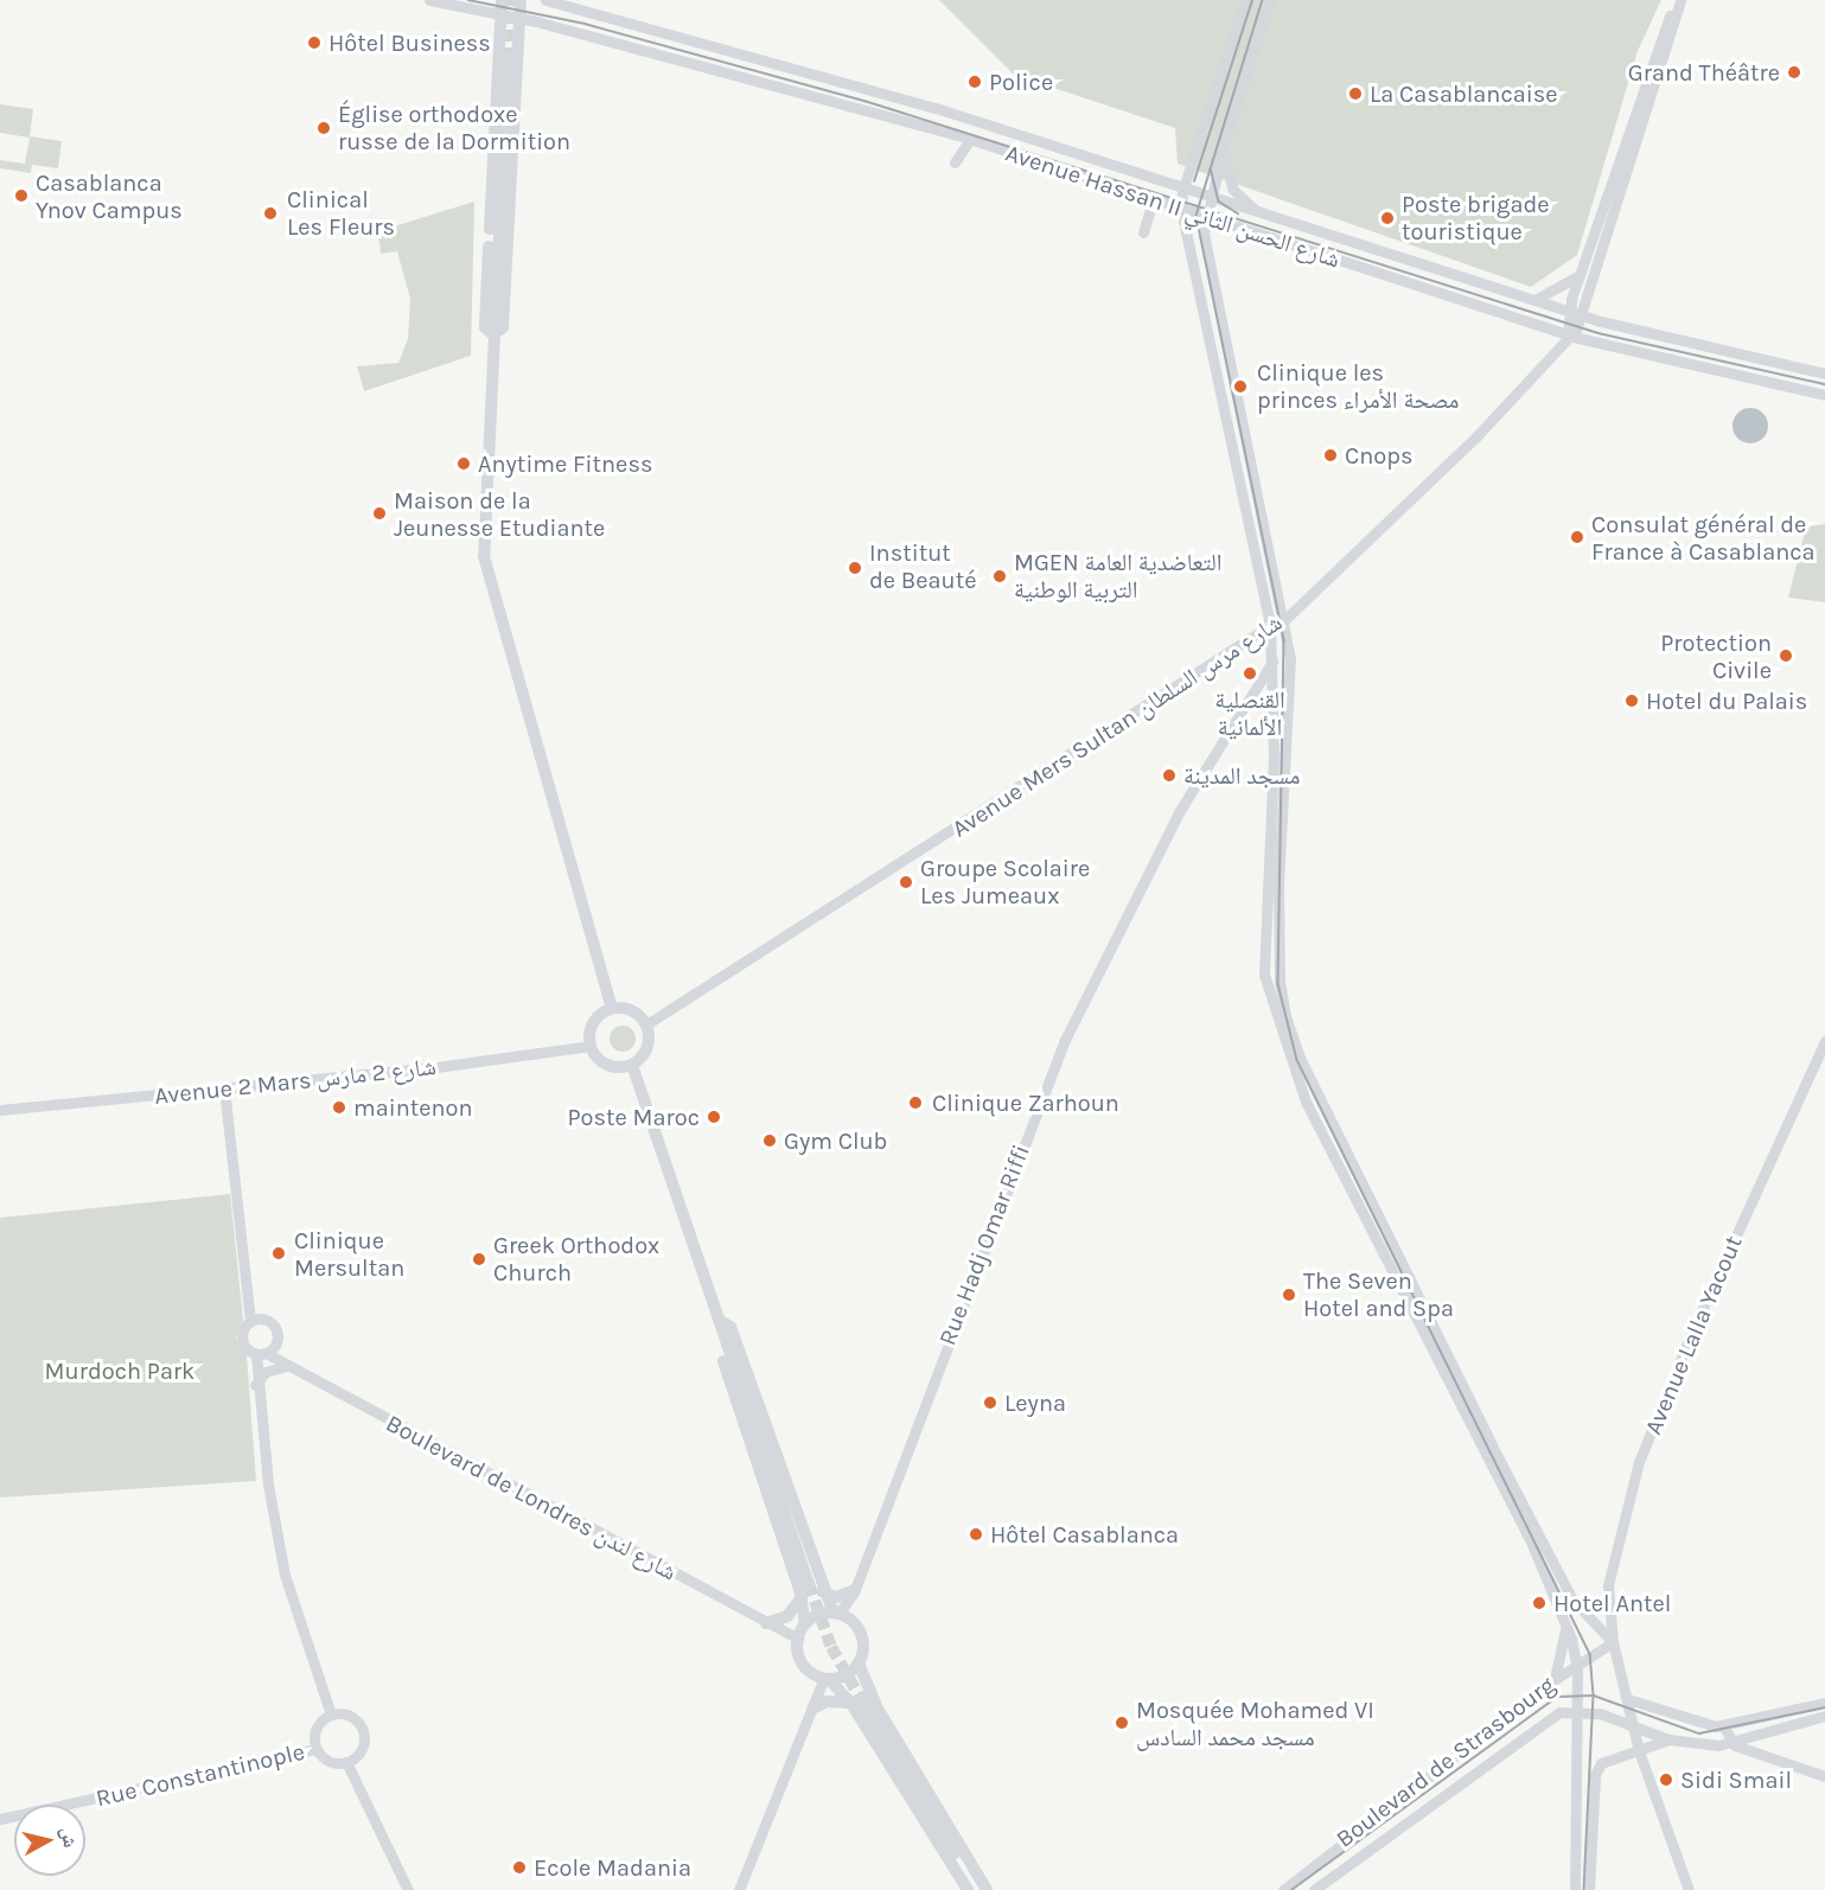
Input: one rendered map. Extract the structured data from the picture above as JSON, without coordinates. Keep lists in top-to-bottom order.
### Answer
{
  "streets": {
    "main road": [
      "Avenue Hassan II شارع الحسن الثاني",
      "Avenue Mers Sultan شارع مرس السلطان",
      "Avenue 2 Mars شارع 2 مارس",
      "Rue Hadj Omar Riffi",
      "Avenue Lalla Yacout",
      "Boulevard de Londres شارع لندن",
      "Boulevard de Strasbourg",
      "Rue Constantinople"
    ]
  },
  "crossings": [
    ["Avenue Hassan II شارع الحسن الثاني", "Avenue Mers Sultan شارع مرس السلطان"],
    ["Avenue Mers Sultan شارع مرس السلطان", "Avenue 2 Mars شارع 2 مارس"],
    ["Rue Hadj Omar Riffi", "Boulevard de Londres شارع لندن"],
    ["Avenue Lalla Yacout", "Boulevard de Strasbourg"]
  ],
  "parks": ["Murdoch Park"],
  "places": [
    "Hôtel Business",
    "Grand Théâtre",
    "Police",
    "La Casablancaise",
    "Église orthodoxe russe de la Dormition",
    "Casablanca Ynov Campus",
    "Clinical Les Fleurs",
    "Poste brigade touristique",
    "Clinique les princes مصحة الأمراء",
    "Cnops",
    "Anytime Fitness",
    "Maison de la Jeunesse Etudiante",
    "Consulat général de France à Casablanca",
    "Institut de Beauté",
    "MGEN التعاضدية العامة التربية الوطنية",
    "Protection Civile",
    "القنصلية الألمانية",
    "Hotel du Palais",
    "مسجد المدينة",
    "Groupe Scolaire Les Jumeaux",
    "Clinique Zarhoun",
    "maintenon",
    "Poste Maroc",
    "Gym Club",
    "Clinique Mersultan",
    "Greek Orthodox Church",
    "The Seven Hotel and Spa",
    "Leyna",
    "Hôtel Casablanca",
    "Hotel Antel",
    "Mosquée Mohamed VI مسجد محمد السادس",
    "Sidi Smail",
    "Ecole Madania"
  ],
  "north": "right"
}
